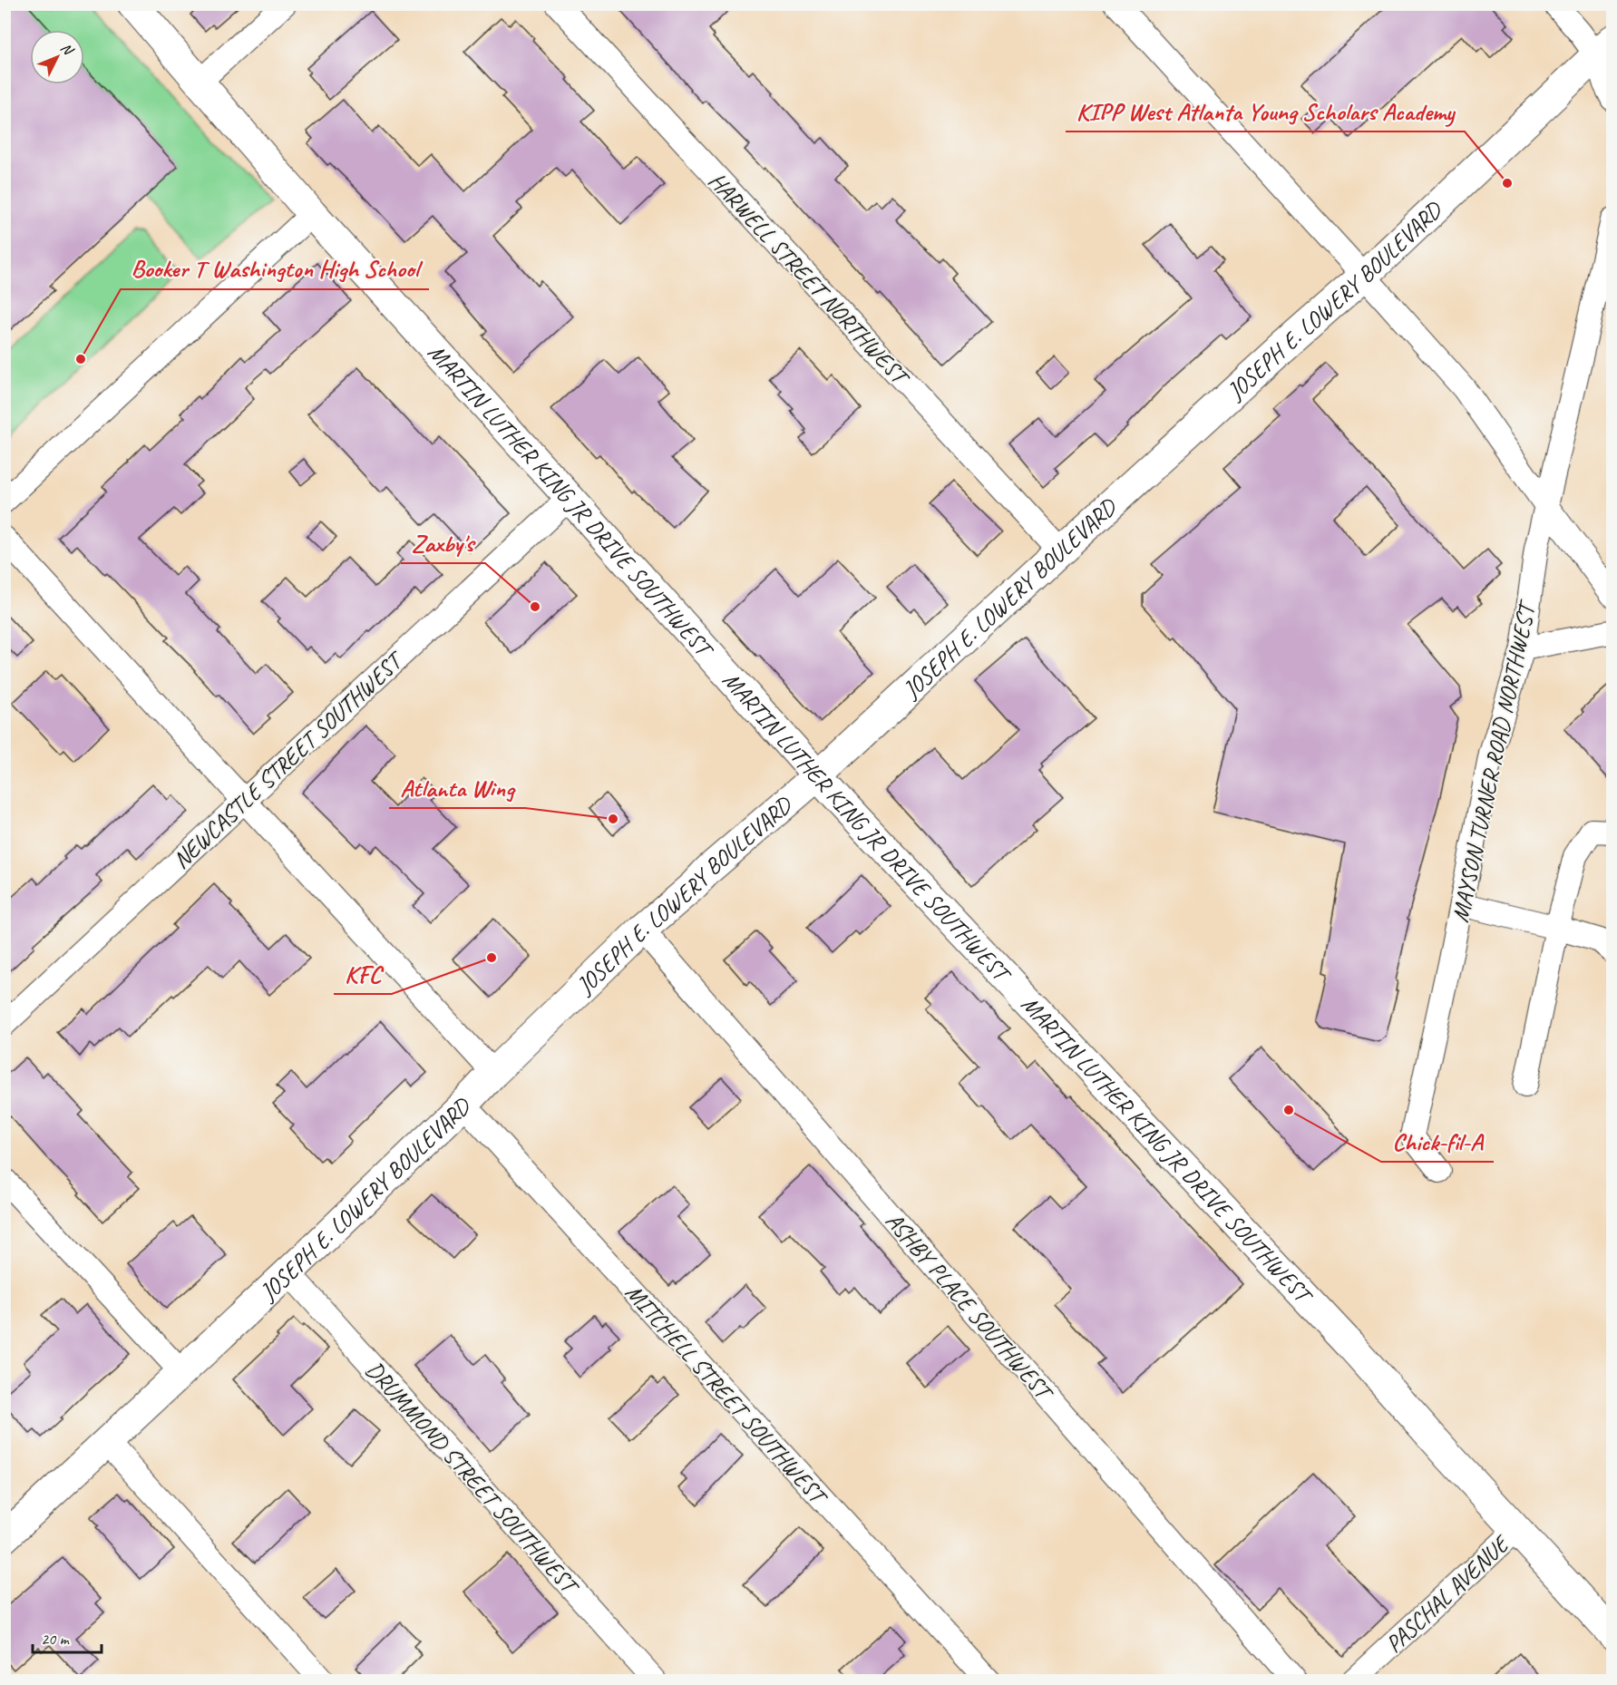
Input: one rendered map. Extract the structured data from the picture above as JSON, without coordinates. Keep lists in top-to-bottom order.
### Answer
{
  "streets": {
    "main road": ["JOSEPH E. LOWERY BOULEVARD", "MARTIN LUTHER KING JR DRIVE SOUTHWEST"],
    "street": [
      "HARWELL STREET NORTHWEST",
      "NEWCASTLE STREET SOUTHWEST",
      "MAYSON TURNER ROAD NORTHWEST",
      "ASHBY PLACE SOUTHWEST",
      "MITCHELL STREET SOUTHWEST",
      "DRUMMOND STREET SOUTHWEST",
      "PASCHAL AVENUE"
    ]
  },
  "crossings": [
    ["HARWELL STREET NORTHWEST", "JOSEPH E. LOWERY BOULEVARD"],
    ["JOSEPH E. LOWERY BOULEVARD", "MARTIN LUTHER KING JR DRIVE SOUTHWEST"],
    ["JOSEPH E. LOWERY BOULEVARD", "ASHBY PLACE SOUTHWEST"],
    ["JOSEPH E. LOWERY BOULEVARD", "MITCHELL STREET SOUTHWEST"],
    ["JOSEPH E. LOWERY BOULEVARD", "DRUMMOND STREET SOUTHWEST"],
    ["MARTIN LUTHER KING JR DRIVE SOUTHWEST", "NEWCASTLE STREET SOUTHWEST"],
    ["MARTIN LUTHER KING JR DRIVE SOUTHWEST", "PASCHAL AVENUE"]
  ],
  "places": [
    "KIPP West Atlanta Young Scholars Academy",
    "Booker T Washington High School",
    "Zaxby's",
    "Atlanta Wing",
    "KFC",
    "Chick-fil-A"
  ],
  "scale_bar": "20 m",
  "north": "top right"
}
